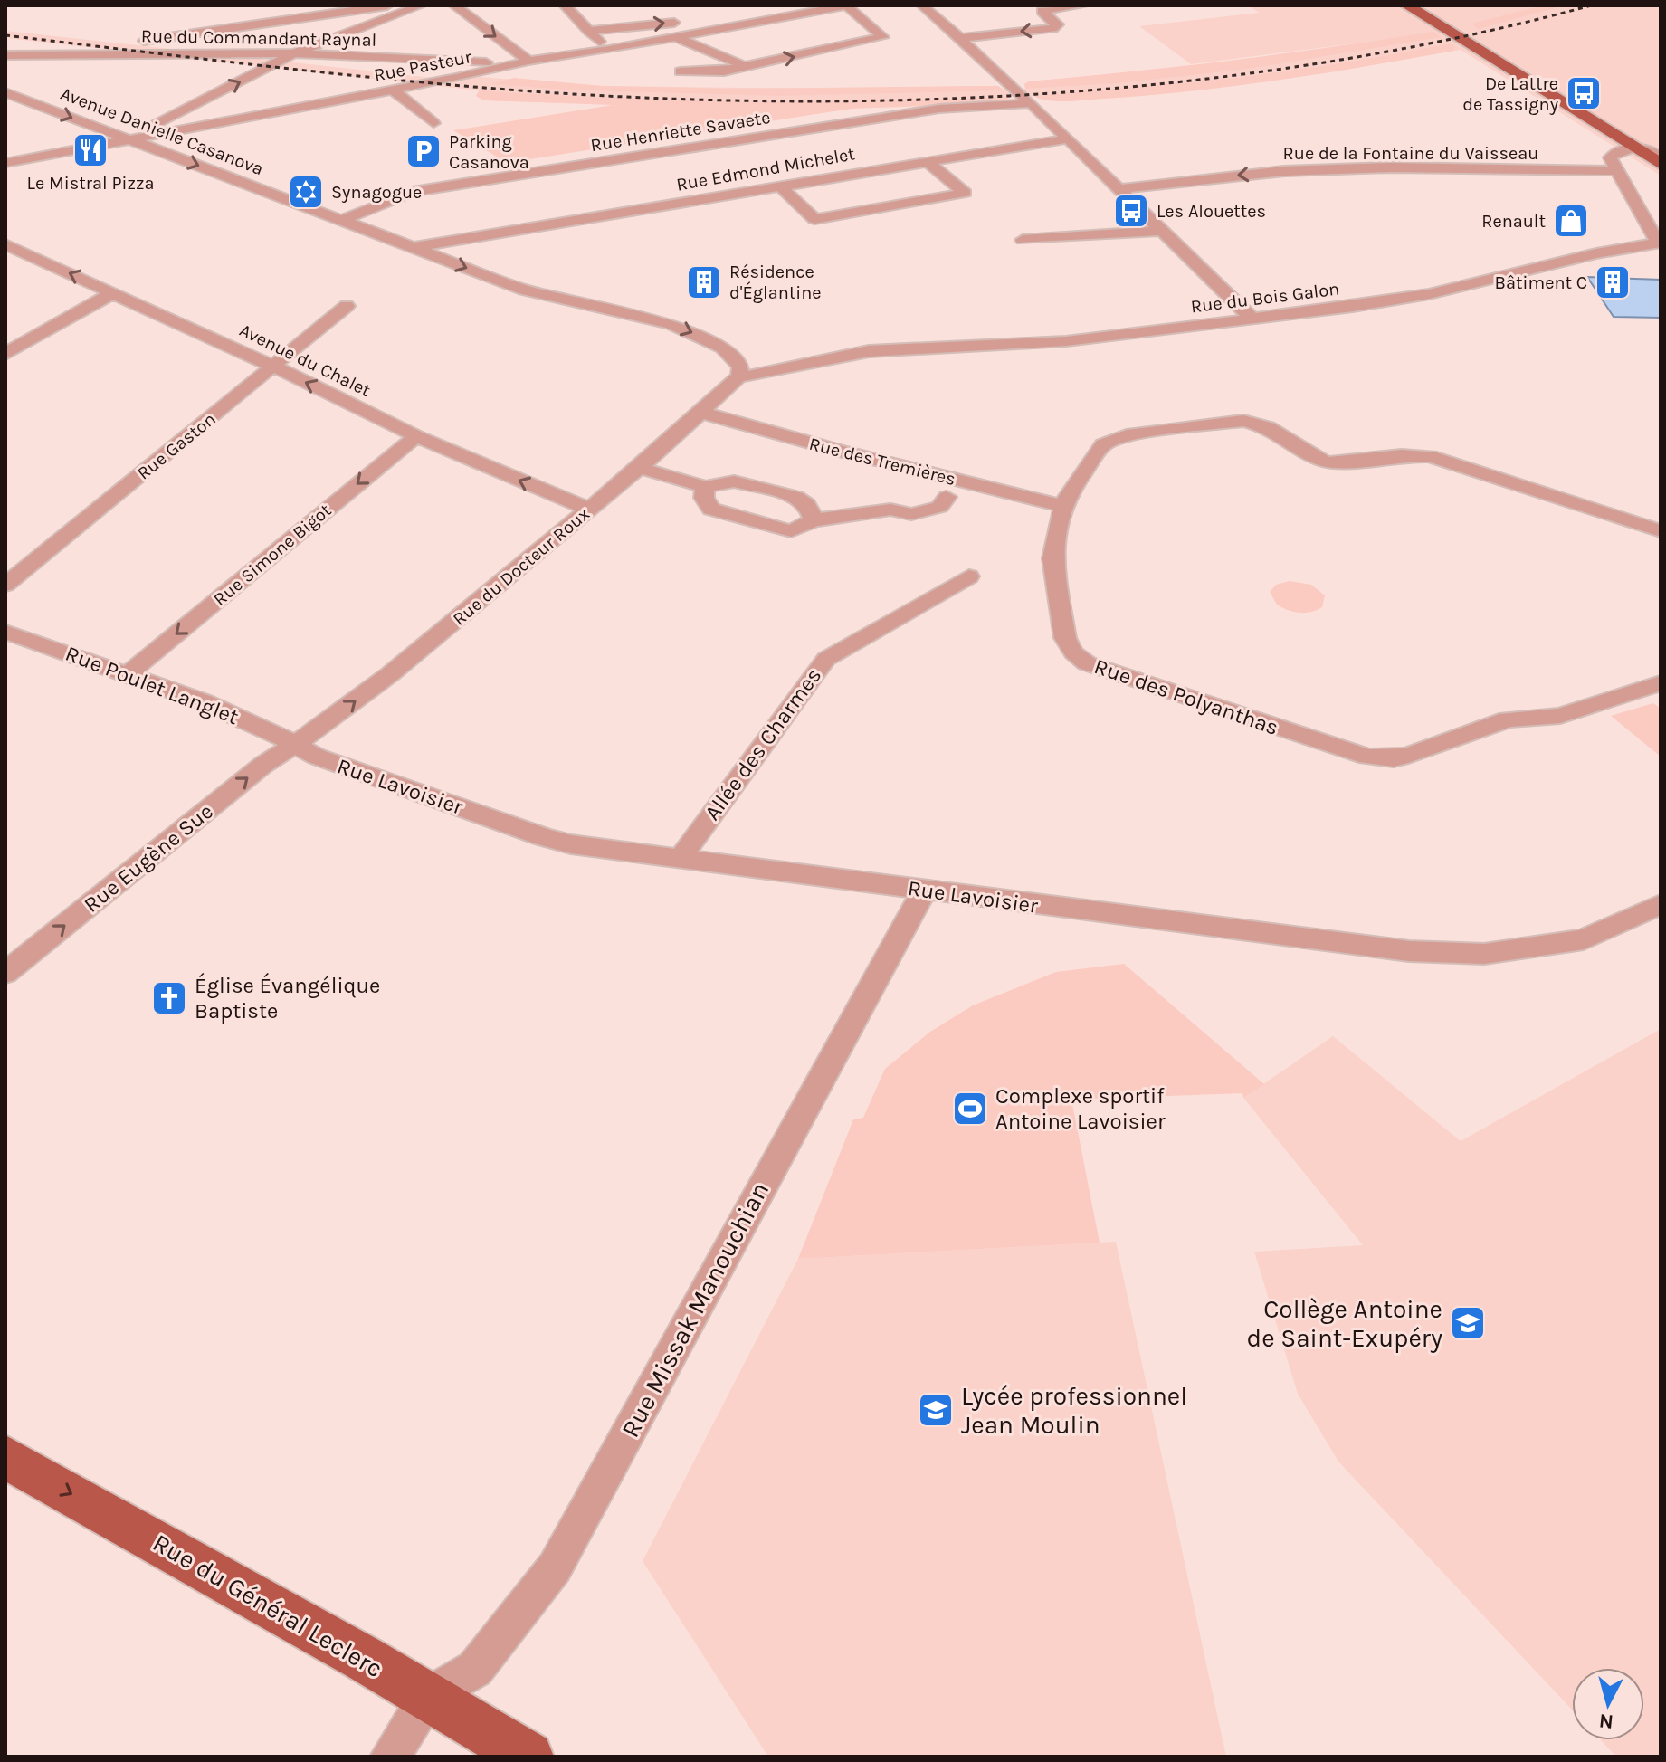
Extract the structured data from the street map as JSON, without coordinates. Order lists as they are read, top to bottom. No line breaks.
{"streets":{"main road":["Rue du Général Leclerc"],"street":["Rue du Commandant Raynal","Rue Pasteur","Avenue Danielle Casanova","Rue Henriette Savaete","Rue de la Fontaine du Vaisseau","Rue Edmond Michelet","Rue du Bois Galon","Avenue du Chalet","Rue Gaston","Rue des Tremières","Rue Simone Bigot","Rue du Docteur Roux","Rue Poulet Langlet","Rue des Polyanthas","Allée des Charmes","Rue Lavoisier","Rue Eugène Sue","Rue Missak Manouchian"]},"crossings":[["Rue du Commandant Raynal","Rue Pasteur"],["Rue Pasteur","Avenue Danielle Casanova"],["Avenue Danielle Casanova","Rue Henriette Savaete"],["Avenue Danielle Casanova","Rue Edmond Michelet"],["Avenue Danielle Casanova","Rue du Bois Galon"],["Avenue Danielle Casanova","Rue du Docteur Roux"],["Rue du Bois Galon","Rue du Docteur Roux"],["Avenue du Chalet","Rue Gaston"],["Avenue du Chalet","Rue Simone Bigot"],["Avenue du Chalet","Rue du Docteur Roux"],["Rue des Tremières","Rue du Docteur Roux"],["Rue des Tremières","Rue des Polyanthas"],["Rue Simone Bigot","Rue Poulet Langlet"],["Rue du Docteur Roux","Rue Poulet Langlet"],["Rue du Docteur Roux","Rue Lavoisier"],["Rue du Docteur Roux","Rue Eugène Sue"],["Rue Poulet Langlet","Rue Lavoisier"],["Rue Poulet Langlet","Rue Eugène Sue"],["Allée des Charmes","Rue Lavoisier"],["Rue Lavoisier","Rue Eugène Sue"],["Rue Lavoisier","Rue Missak Manouchian"],["Rue Missak Manouchian","Rue du Général Leclerc"]],"one_way":["Avenue Danielle Casanova","Rue de la Fontaine du Vaisseau","Avenue du Chalet","Rue Simone Bigot","Rue du Docteur Roux","Rue Eugène Sue","Rue du Général Leclerc"],"places":{"bus stop":["De Lattre de Tassigny","Les Alouettes"],"restaurant":["Le Mistral Pizza"],"parking":["Parking Casanova"],"synagogue":["Synagogue"],"shop":["Renault"],"building":["Résidence d'Églantine","Bâtiment C"],"church":["Église Évangélique Baptiste"],"sports":["Complexe sportif Antoine Lavoisier"],"school or university":["Collège Antoine de Saint-Exupéry","Lycée professionnel Jean Moulin"]},"north":"bottom"}
